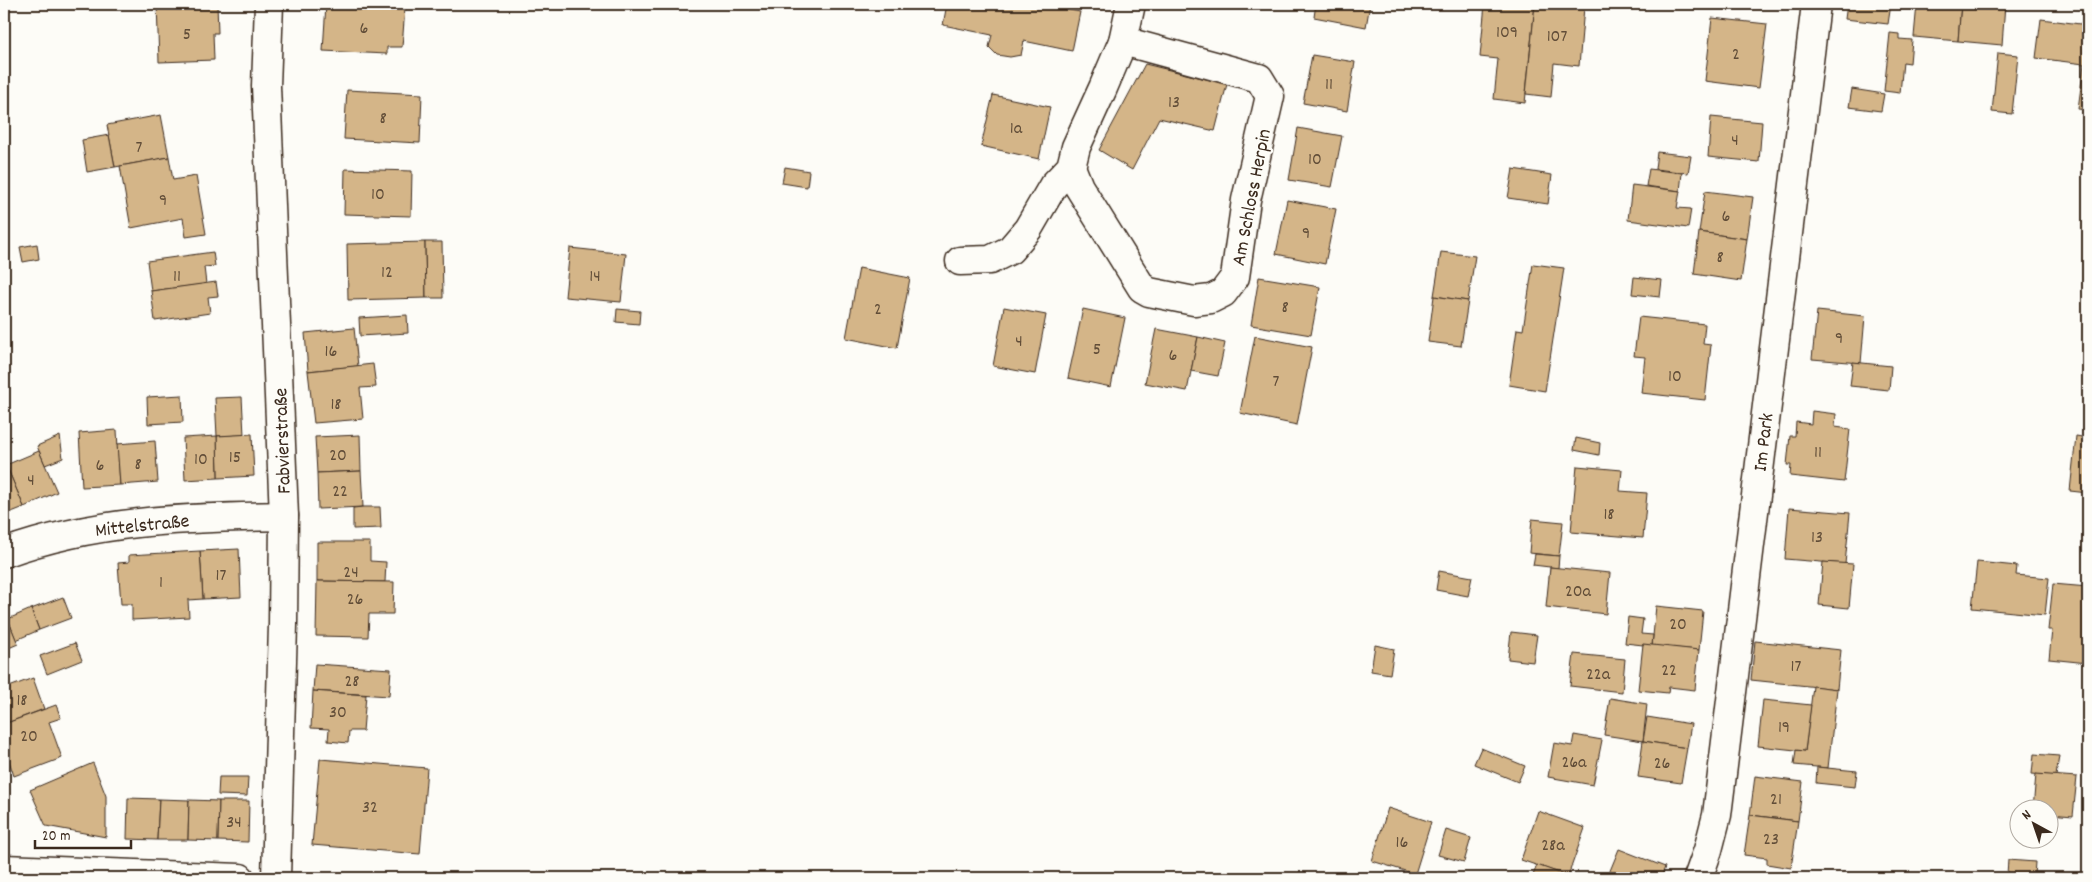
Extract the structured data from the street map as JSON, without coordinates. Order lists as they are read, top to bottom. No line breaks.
{"streets":{"street":["Am Schloss Herpin","Fabvierstraße","Im Park","Mittelstraße"]},"crossings":[["Fabvierstraße","Mittelstraße"]],"house_numbers":["6","109","5","107","2","11","13","8","1a","4","7","10","10","9","6","9","8","12","11","14","8","2","9","4","5","16","6","10","7","18","11","20","15","10","8","6","4","22","18","13","24","17","1","20a","26","20","17","22","22a","28","18","30","19","20","26a","26","21","32","34","23","16","28a"],"scale_bar":"20 m","north":"top left"}
